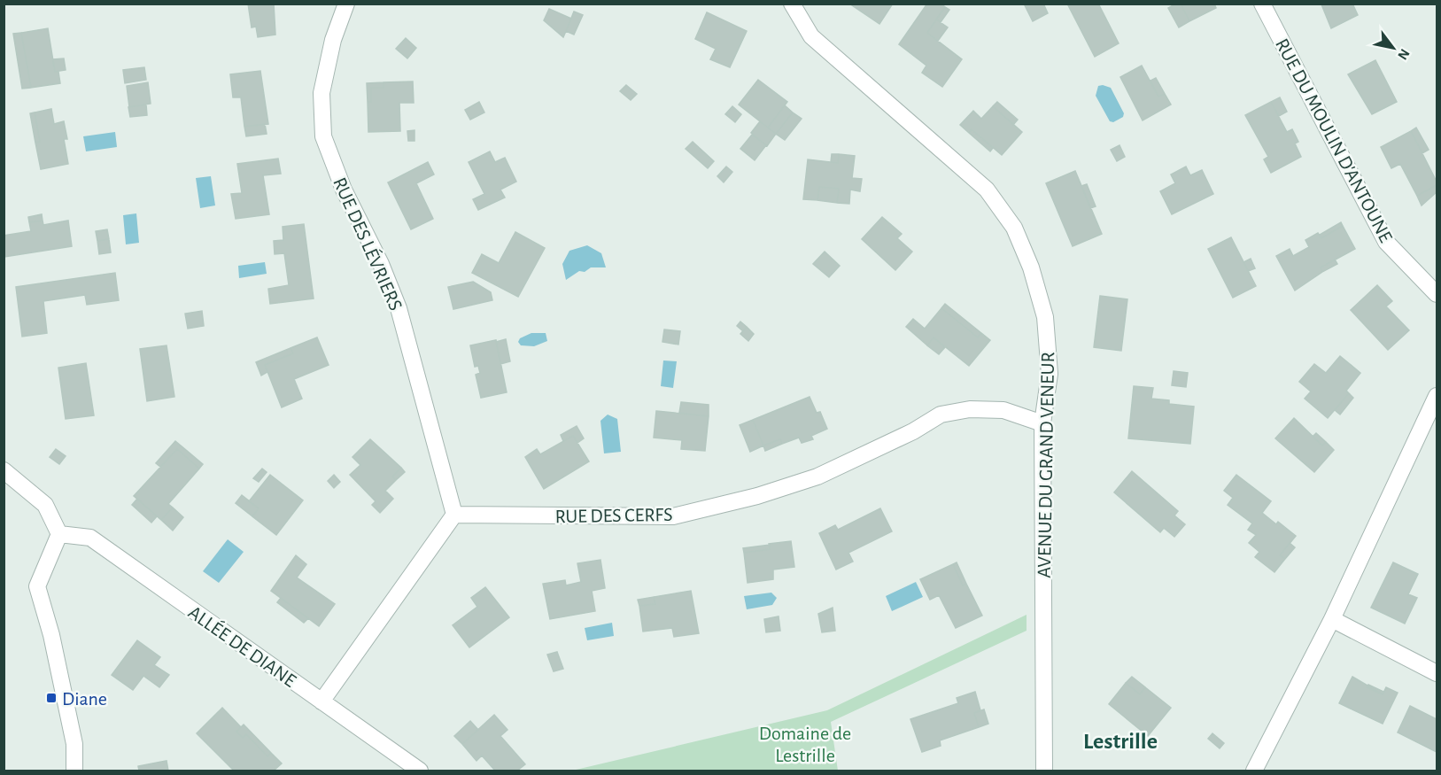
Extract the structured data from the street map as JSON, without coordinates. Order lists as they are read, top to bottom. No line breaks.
{"streets":{"street":["RUE DU MOULIN D'ANTOUNE","RUE DES LÉVRIERS","AVENUE DU GRAND VENEUR","RUE DES CERFS","ALLÉE DE DIANE"]},"crossings":[["RUE DES LÉVRIERS","RUE DES CERFS"],["AVENUE DU GRAND VENEUR","RUE DES CERFS"]],"districts":["Lestrille"],"parks":["Domaine de Lestrille"],"places":{"transit":["Diane"]},"north":"bottom right"}
